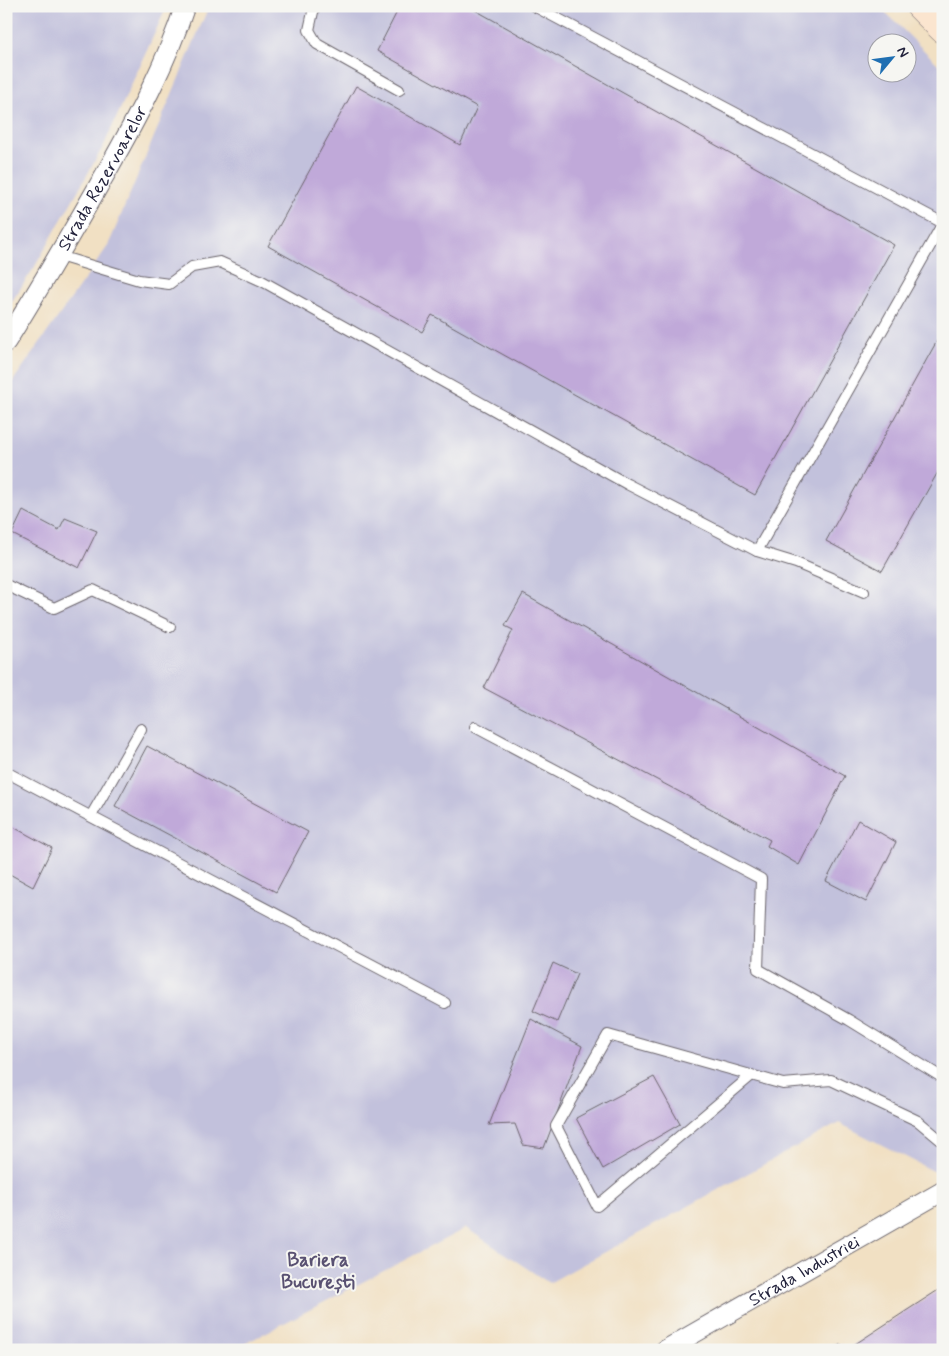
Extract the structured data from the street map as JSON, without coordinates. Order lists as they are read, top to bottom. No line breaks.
{"streets":{"street":["Strada Rezervoarelor","Strada Industriei"]},"districts":["Bariera București"],"north":"top right"}
